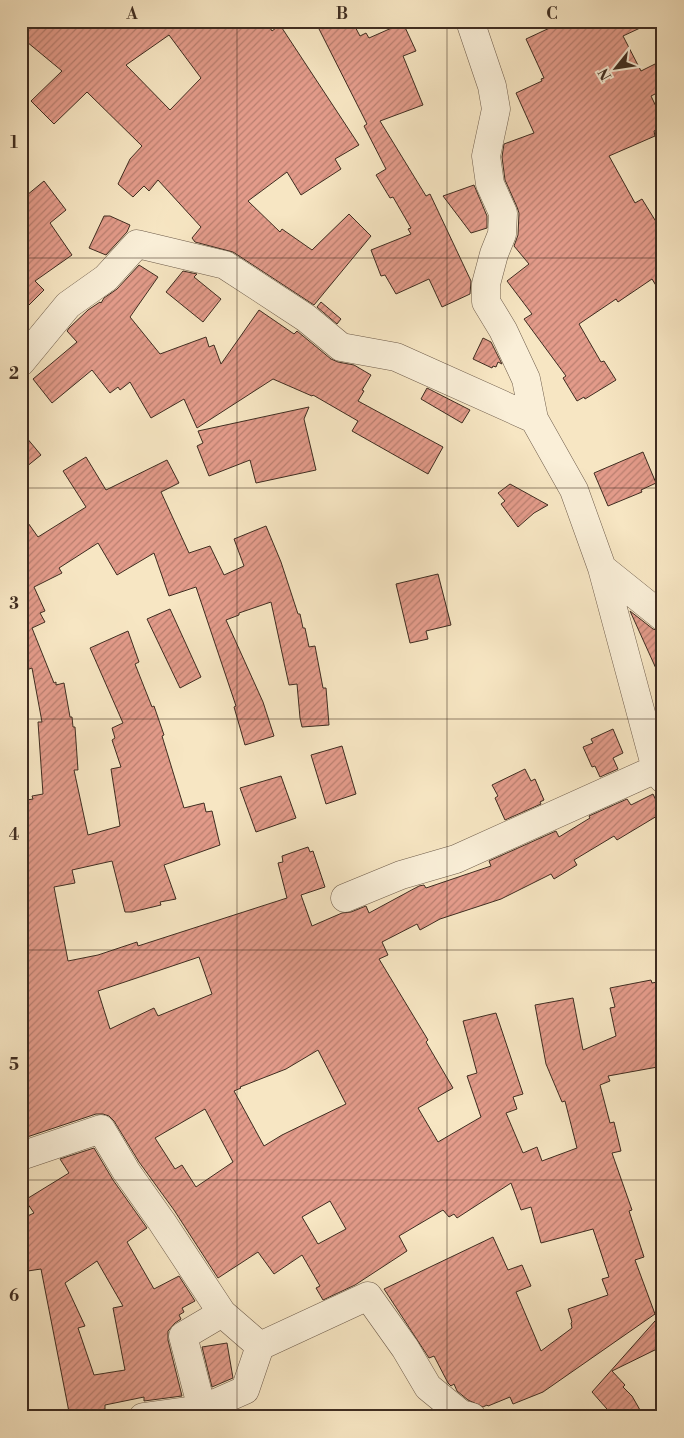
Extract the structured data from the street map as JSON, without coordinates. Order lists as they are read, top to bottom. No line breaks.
{"north":"bottom left","grid":{"columns":["A","B","C"],"rows":["1","2","3","4","5","6"]}}
